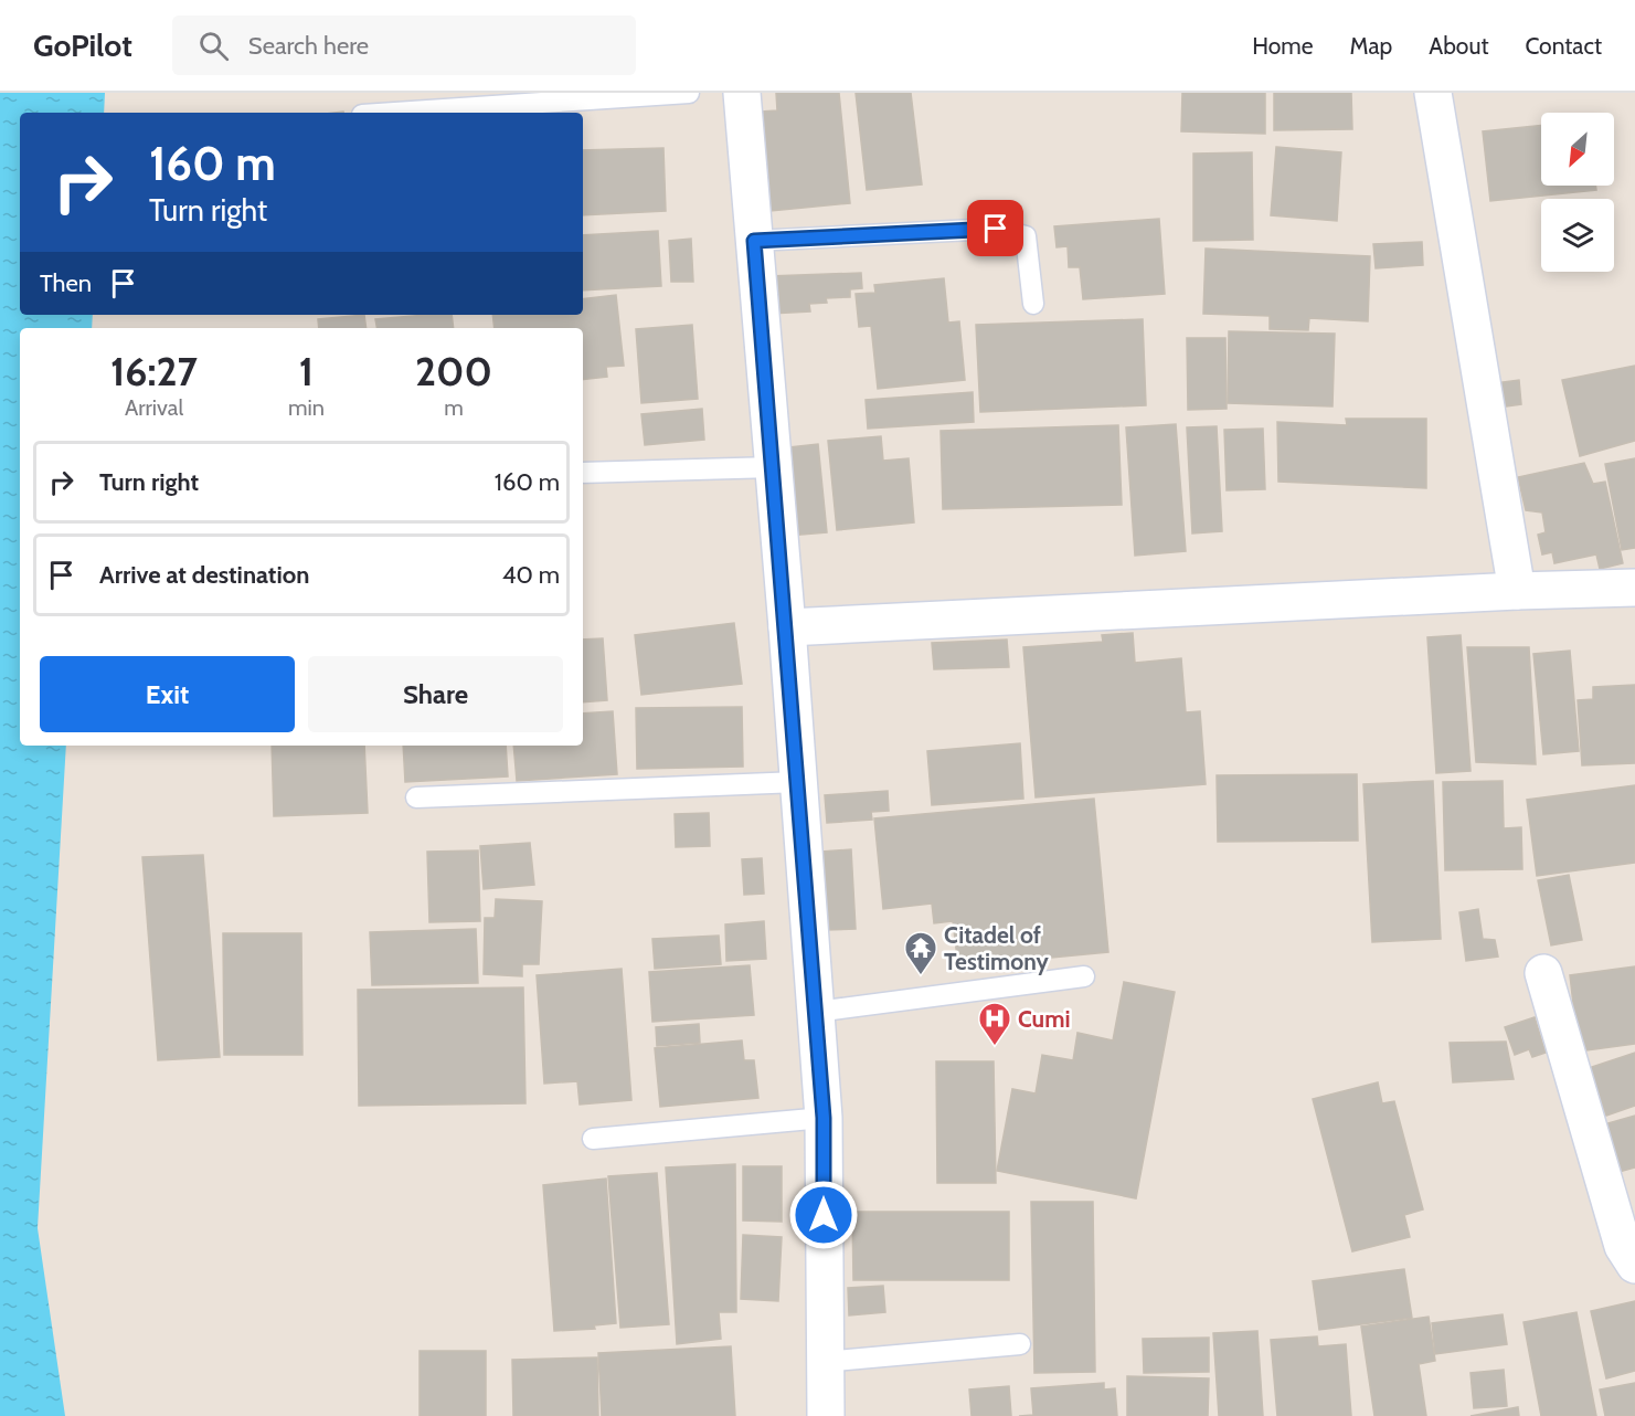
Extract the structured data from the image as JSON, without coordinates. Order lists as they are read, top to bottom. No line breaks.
{"places":{"temple":["Citadel of Testimony"],"hospital":["Cumi"]},"north":"bottom left","page":{"header":"GoPilot","search":"Search here","nav":["Home","Map","About","Contact"],"turn":["160 m","Turn right"],"then":"Then","eta":["16:27","Arrival","1","min","200","m"],"list":[{"name":"Turn right","value":"160 m"},{"name":"Arrive at destination","value":"40 m"}],"buttons":["Exit","Share"]}}
